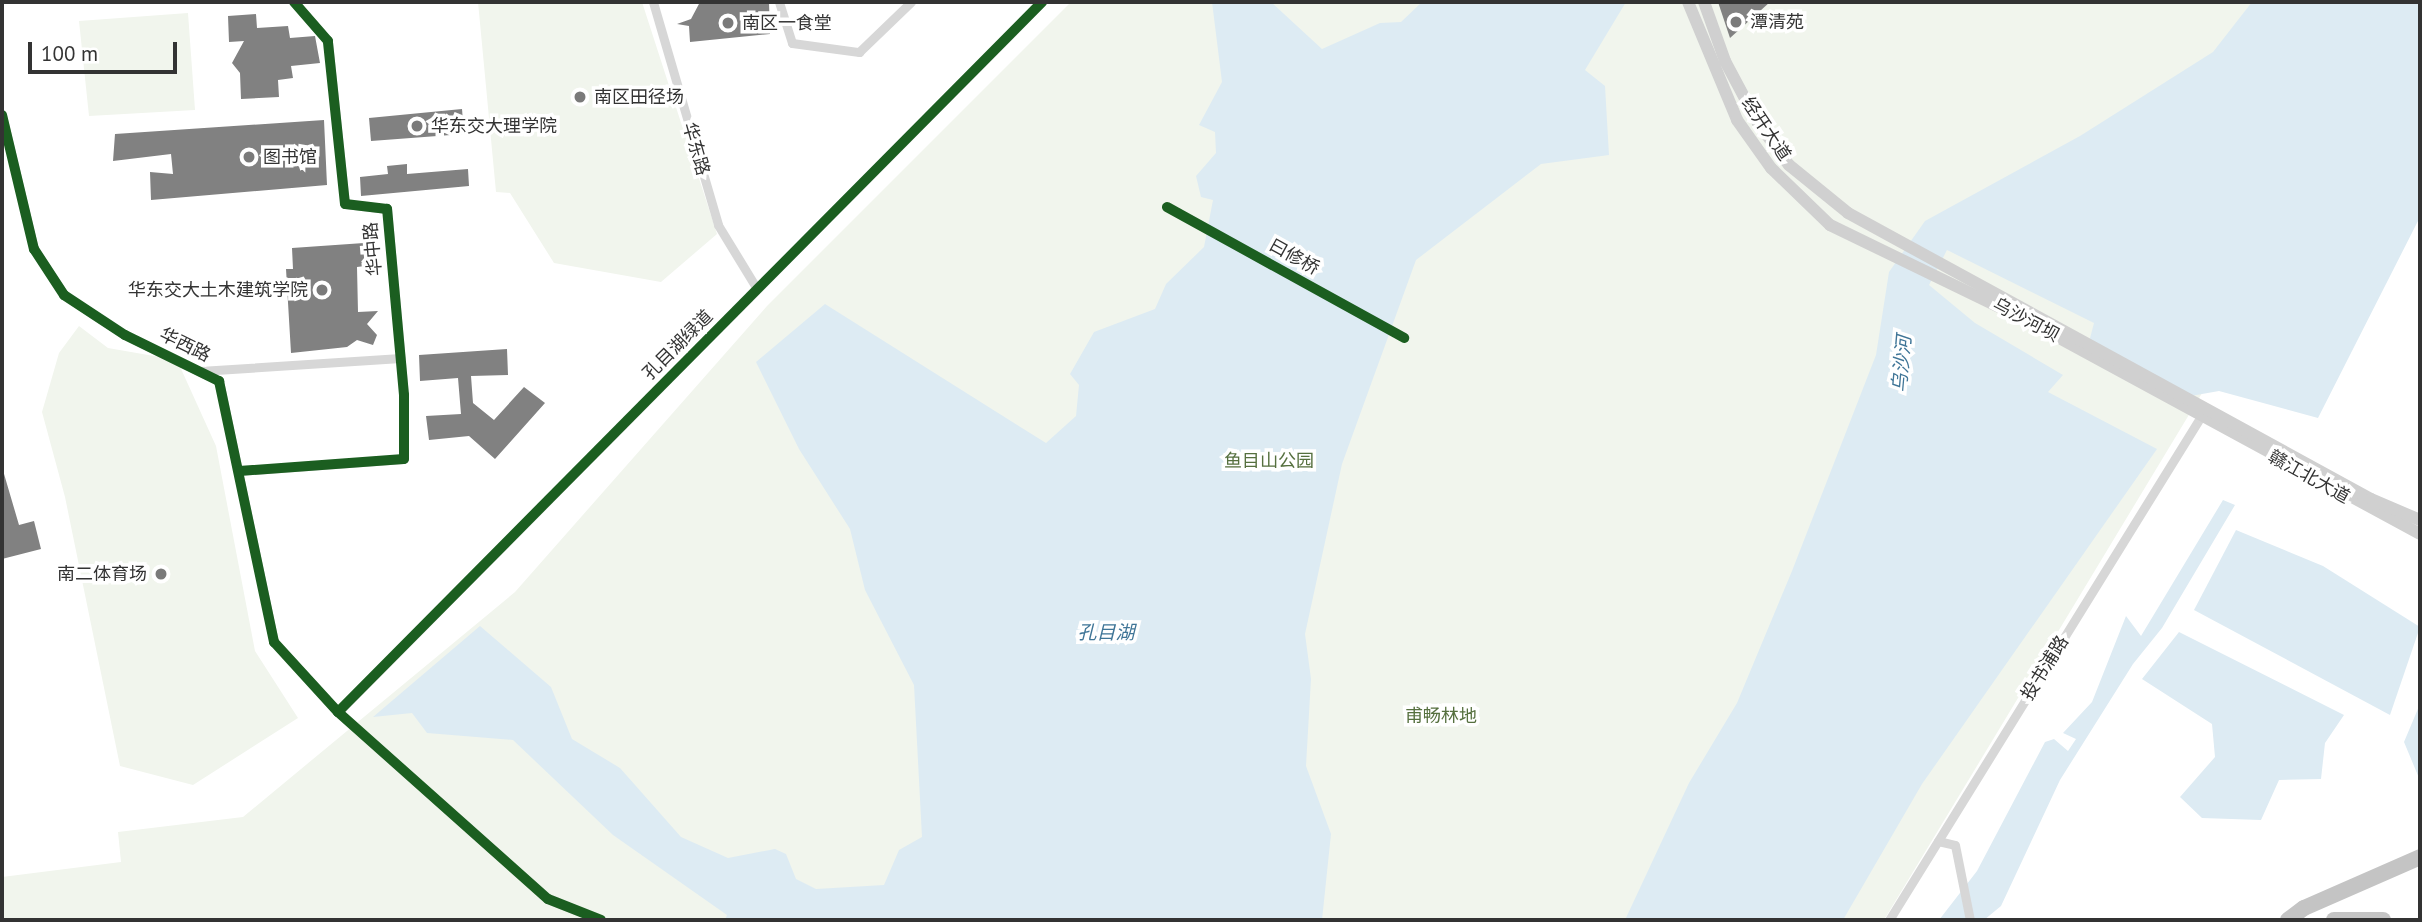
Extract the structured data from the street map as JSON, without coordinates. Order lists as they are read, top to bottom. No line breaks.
{"streets":{"main road":["经开大道","乌沙河坝","赣江北大道"],"street":["华东路","华中路","华西路","孔目湖绿道","投书浦路"],"cycle path":["曰修桥"]},"crossings":[["经开大道","乌沙河坝"],["华东路","孔目湖绿道"],["华中路","华西路"],["乌沙河坝","赣江北大道"],["乌沙河坝","投书浦路"],["华西路","孔目湖绿道"],["赣江北大道","投书浦路"]],"water":["乌沙河","孔目湖"],"parks":["鱼目山公园","甫畅林地"],"places":["潭清苑","南区一食堂","南区田径场","华东交大理学院","图书馆","华东交大土木建筑学院","南二体育场"],"scale_bar":"100 m"}
